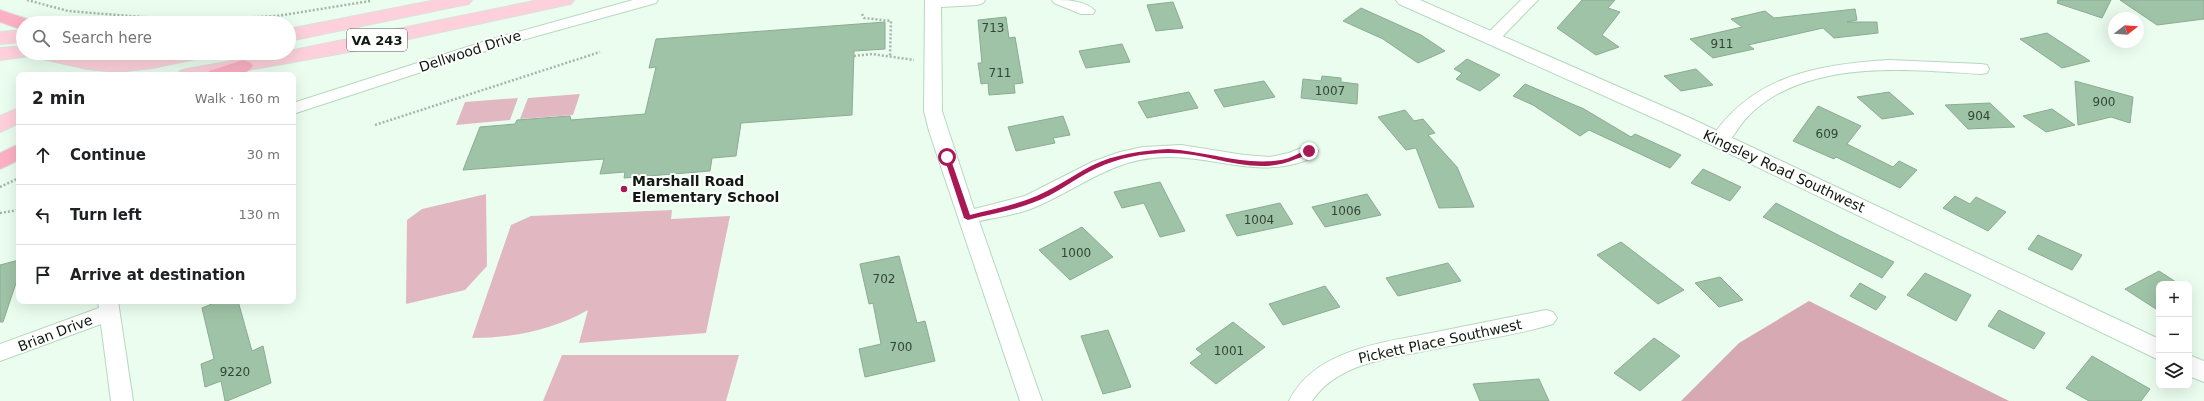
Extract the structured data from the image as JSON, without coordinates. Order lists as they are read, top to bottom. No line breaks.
{"streets":{"main road":["VA 243"],"street":["Dellwood Drive","Kingsley Road Southwest","Brian Drive","Pickett Place Southwest"]},"places":["Marshall Road Elementary School"],"house_numbers":["713","911","711","1007","900","904","609","1006","1004","1000","702","700","1001","9220"],"north":"right","page":{"search":"Search here","heading":["2 min","Walk · 160 m"],"list":[["Continue","30 m"],["Turn left","130 m"],"Arrive at destination"],"map_buttons":["+","−"]}}
